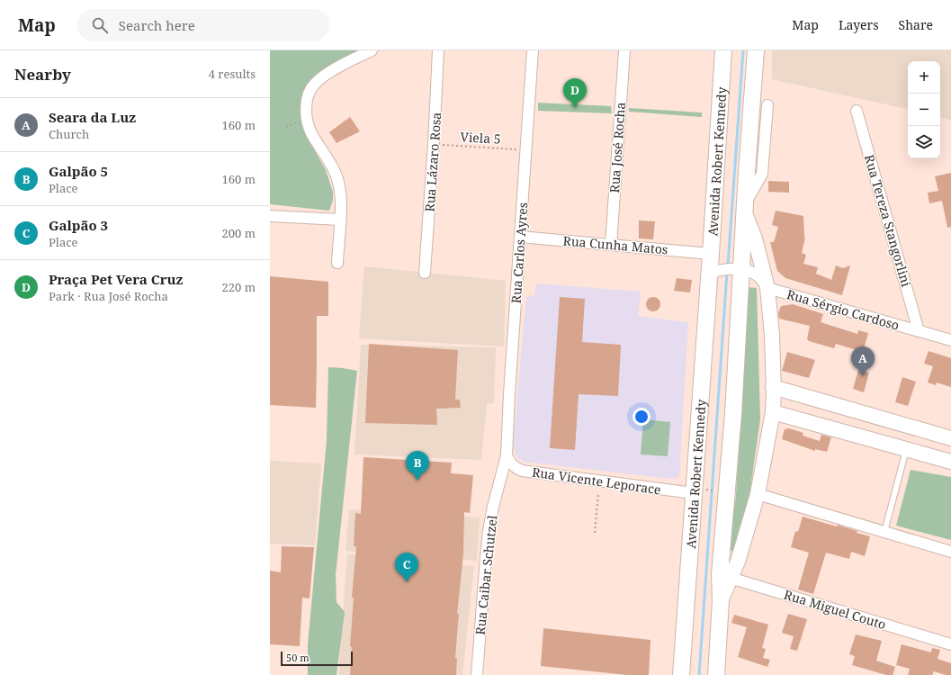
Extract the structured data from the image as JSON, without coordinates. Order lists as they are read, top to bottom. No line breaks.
{"streets":{"main road":["Avenida Robert Kennedy"],"street":["Rua José Rocha","Rua Lázaro Rosa","Rua Tereza Stangorlini","Rua Cunha Matos","Rua Carlos Ayres","Rua Sérgio Cardoso","Rua Vicente Leporace","Rua Caibar Schutzel","Rua Miguel Couto"],"path":["Viela 5"]},"crossings":[["Viela 5","Rua Lázaro Rosa"],["Viela 5","Rua Carlos Ayres"],["Rua José Rocha","Rua Cunha Matos"],["Avenida Robert Kennedy","Rua Cunha Matos"],["Avenida Robert Kennedy","Rua Vicente Leporace"],["Rua Tereza Stangorlini","Rua Sérgio Cardoso"],["Rua Cunha Matos","Rua Carlos Ayres"],["Rua Carlos Ayres","Rua Vicente Leporace"],["Rua Carlos Ayres","Rua Caibar Schutzel"],["Rua Vicente Leporace","Rua Caibar Schutzel"]],"scale_bar":"50 m","page":{"header":"Map","search":"Search here","nav":["Map","Layers","Share"],"heading":["Nearby","4 results"],"map_buttons":["+","−"],"pins":["D","A","B","C"],"list":[{"mark":"A","name":"Seara da Luz","note":"Church","value":"160 m"},{"mark":"B","name":"Galpão 5","note":"Place","value":"160 m"},{"mark":"C","name":"Galpão 3","note":"Place","value":"200 m"},{"mark":"D","name":"Praça Pet Vera Cruz","note":"Park · Rua José Rocha","value":"220 m"}],"scale":"50 m"}}
